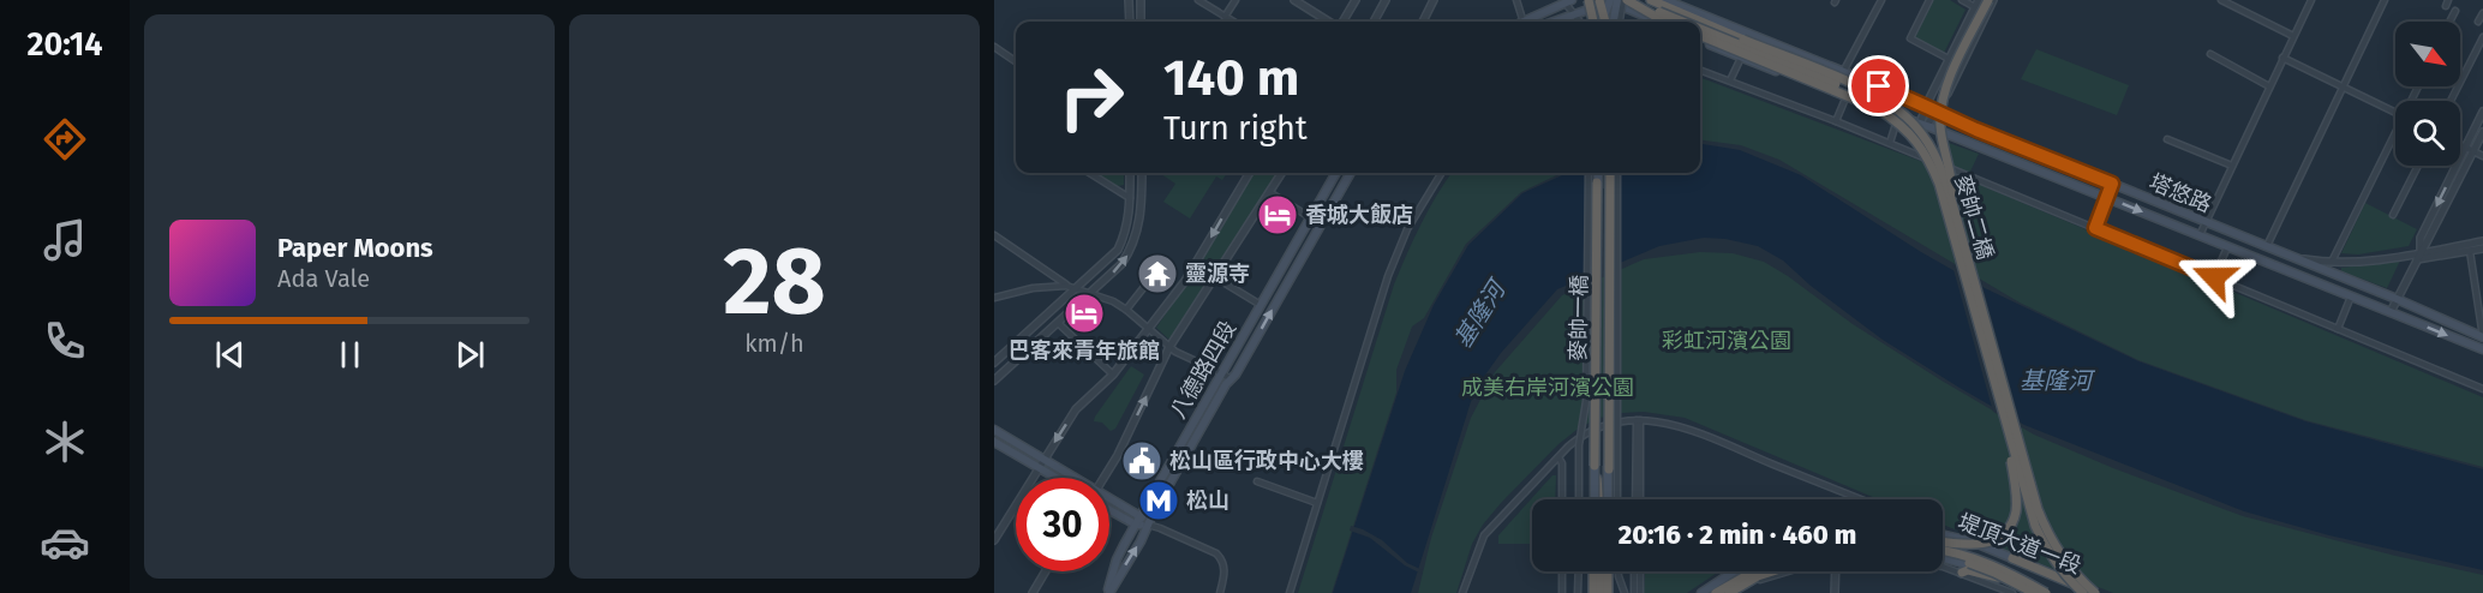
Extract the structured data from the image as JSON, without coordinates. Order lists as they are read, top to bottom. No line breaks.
{"streets":{"highway":["麥帥二橋","麥帥一橋","堤頂大道一段"],"main road":["塔悠路","八德路四段"]},"crossings":[["塔悠路","麥帥二橋"],["麥帥二橋","堤頂大道一段"]],"water":["基隆河"],"parks":["彩虹河濱公園","成美右岸河濱公園"],"places":{"hotel":["香城大飯店","巴客來青年旅館"],"temple":["靈源寺"],"public building":["松山區行政中心大樓"],"metro station":["松山"]},"north":"bottom right","page":{"tabs":"20:14","tile":["28","km/h"],"turn":["140 m","Turn right"],"song":["Paper Moons","Ada Vale"],"limit":"30","trip":"20:16 · 2 min · 460 m"}}
